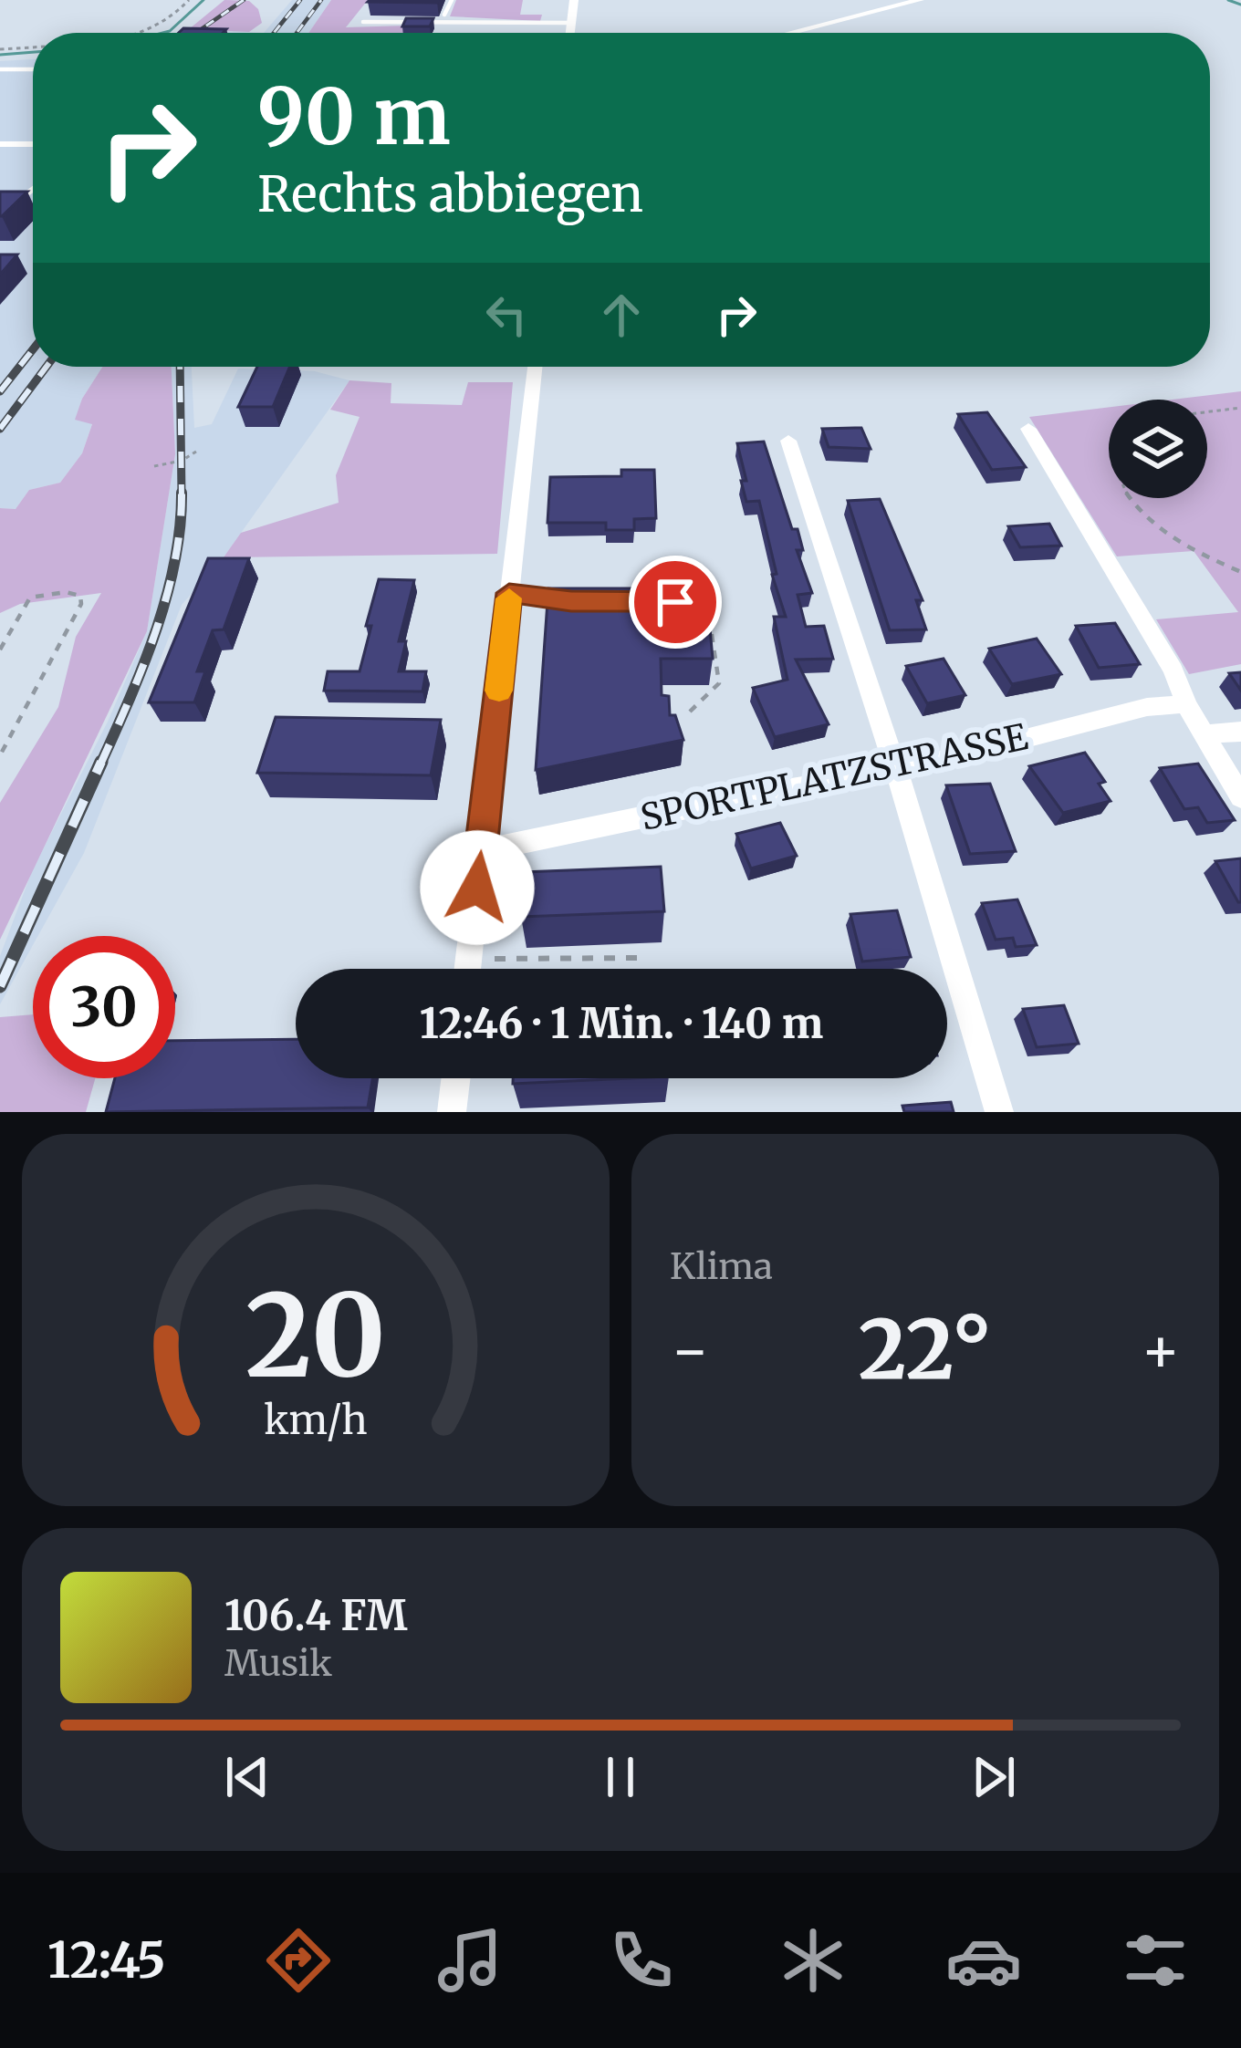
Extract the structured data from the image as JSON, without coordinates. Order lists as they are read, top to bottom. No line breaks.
{"streets":{"street":["SPORTPLATZSTRASSE"]},"page":{"turn":["90 m","Rechts abbiegen"],"limit":"30","trip":"12:46 · 1 Min. · 140 m","tile":"Klima","heat":["−","22°","+"],"song":["106.4 FM","Musik"],"tabs":"12:45","gauge":["20","km/h"]}}
